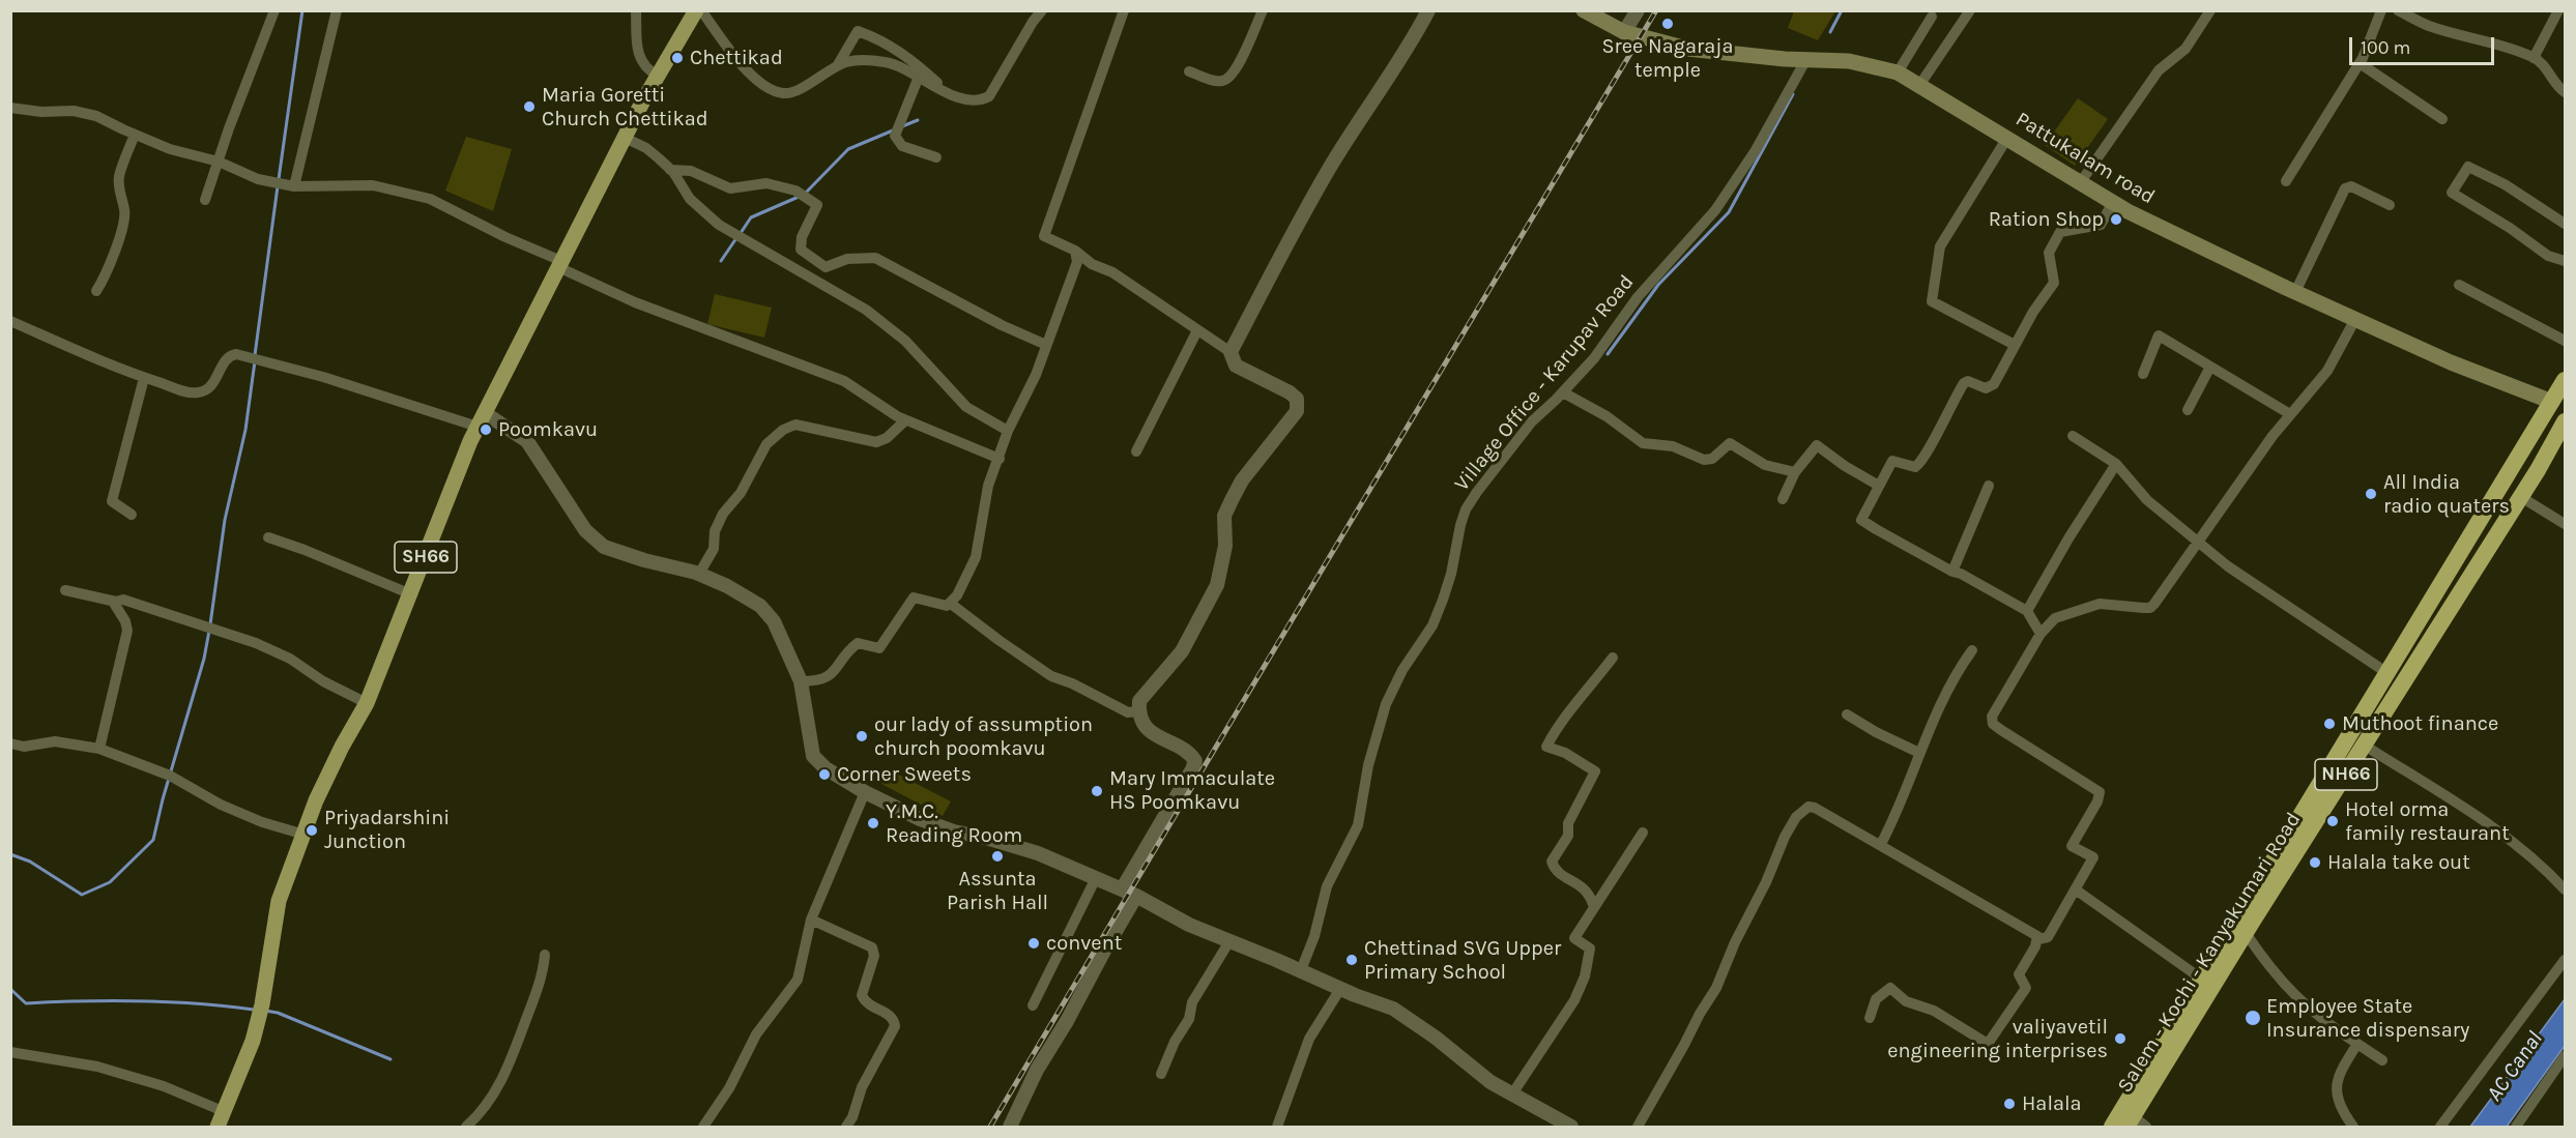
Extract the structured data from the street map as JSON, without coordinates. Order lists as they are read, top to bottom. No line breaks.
{"streets":{"highway":["NH66","Salem - Kochi - Kanyakumari Road"],"main road":["Pattukalam road","SH66"],"street":["Village Office - Karupav Road"]},"crossings":[["Pattukalam road","Village Office - Karupav Road"]],"water":["AC Canal"],"places":["Sree Nagaraja temple","Chettikad","Maria Goretti Church Chettikad","Ration Shop","Poomkavu","All India radio quaters","Muthoot finance","our lady of assumption church poomkavu","Corner Sweets","Mary Immaculate HS Poomkavu","Hotel orma family restaurant","Y.M.C. Reading Room","Priyadarshini Junction","Assunta Parish Hall","Halala take out","convent","Chettinad SVG Upper Primary School","Employee State Insurance dispensary","valiyavetil engineering interprises","Halala"],"scale_bar":"100 m"}
